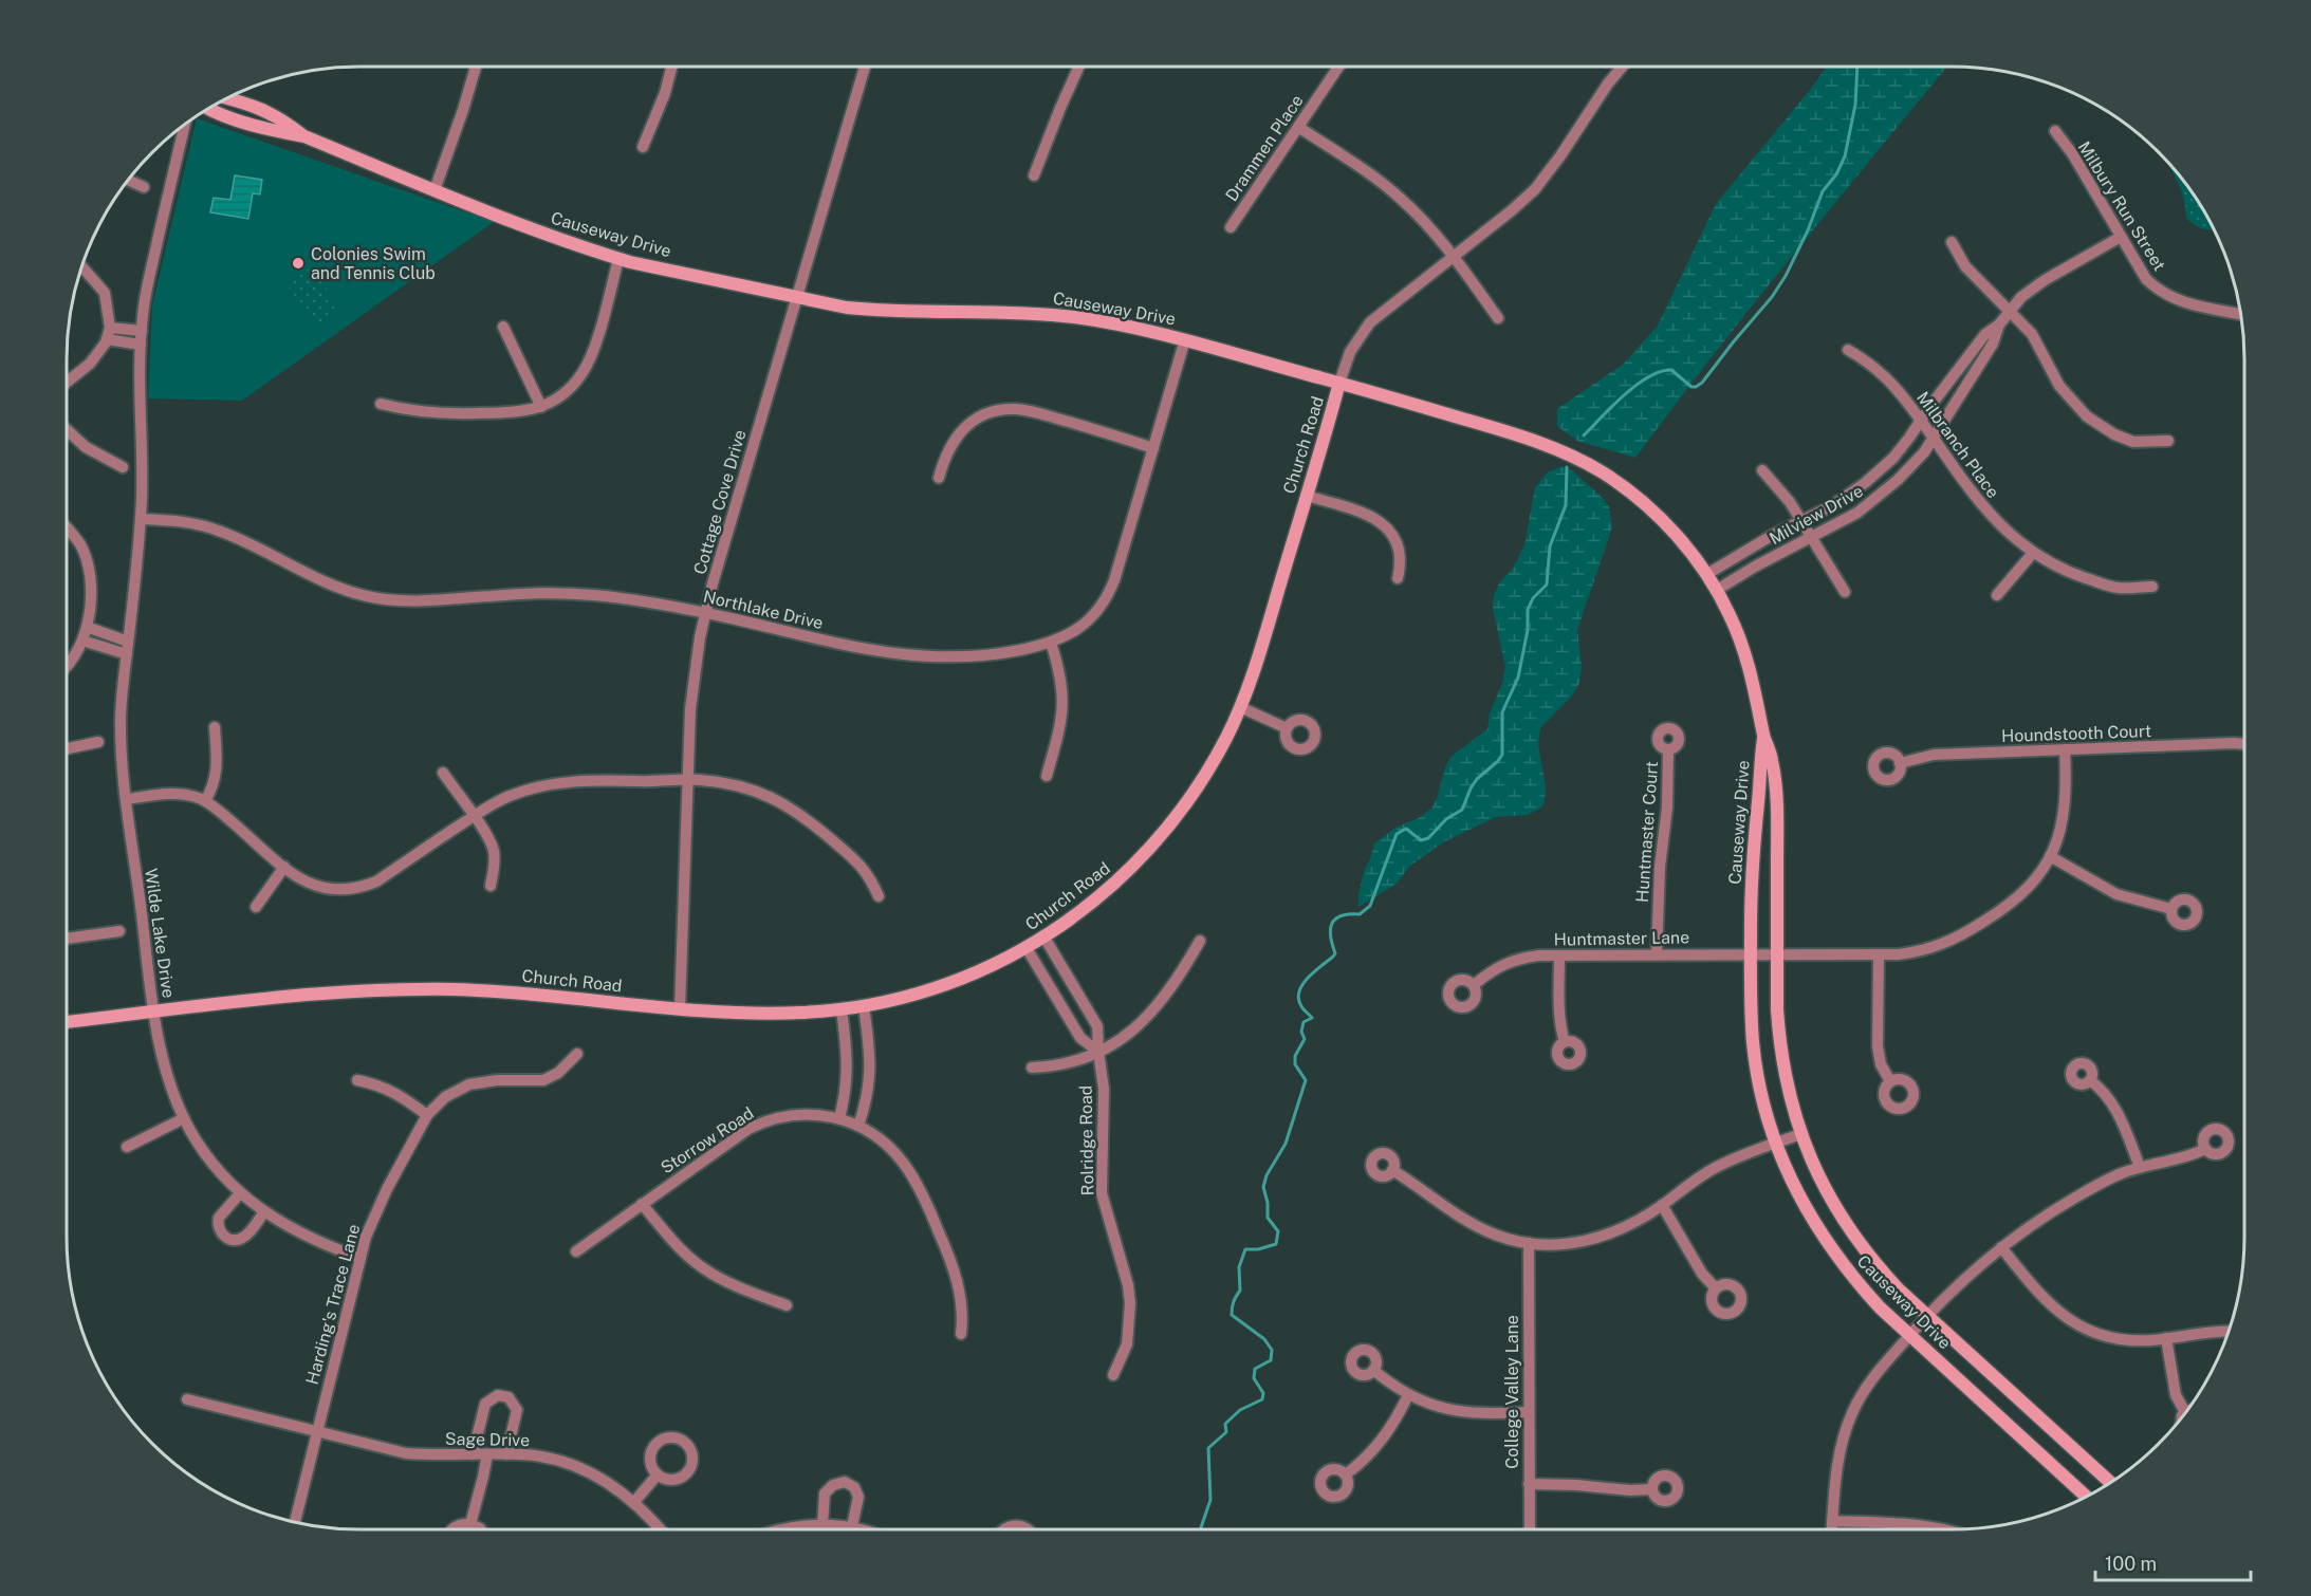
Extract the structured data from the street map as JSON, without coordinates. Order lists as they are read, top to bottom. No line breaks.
{"streets":{"street":["Drammen Place","Milbury Run Street","Causeway Drive","Church Road","Milbranch Place","Cottage Cove Drive","Milview Drive","Northlake Drive","Houndstooth Court","Huntmaster Court","Wilde Lake Drive","Huntmaster Lane","Storrow Road","Rolridge Road","Harding's Trace Lane","College Valley Lane","Sage Drive"]},"crossings":[["Milbury Run Street","Milview Drive"],["Causeway Drive","Church Road"],["Causeway Drive","Cottage Cove Drive"],["Causeway Drive","Milview Drive"],["Causeway Drive","Northlake Drive"],["Causeway Drive","Huntmaster Lane"],["Church Road","Cottage Cove Drive"],["Church Road","Wilde Lake Drive"],["Church Road","Rolridge Road"],["Milbranch Place","Milview Drive"],["Cottage Cove Drive","Northlake Drive"],["Northlake Drive","Wilde Lake Drive"],["Houndstooth Court","Huntmaster Lane"],["Huntmaster Court","Huntmaster Lane"],["Wilde Lake Drive","Harding's Trace Lane"],["Harding's Trace Lane","Sage Drive"]],"places":["Colonies Swim and Tennis Club"],"scale_bar":"100 m"}
